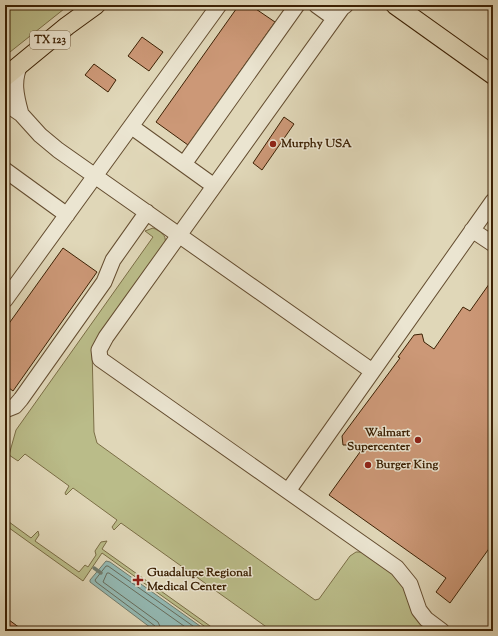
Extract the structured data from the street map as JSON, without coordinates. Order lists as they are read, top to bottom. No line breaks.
{"streets":{"main road":["TX 123"]},"places":{"other":["Murphy USA","Walmart Supercenter","Burger King"],"health":["Guadalupe Regional Medical Center"]}}
